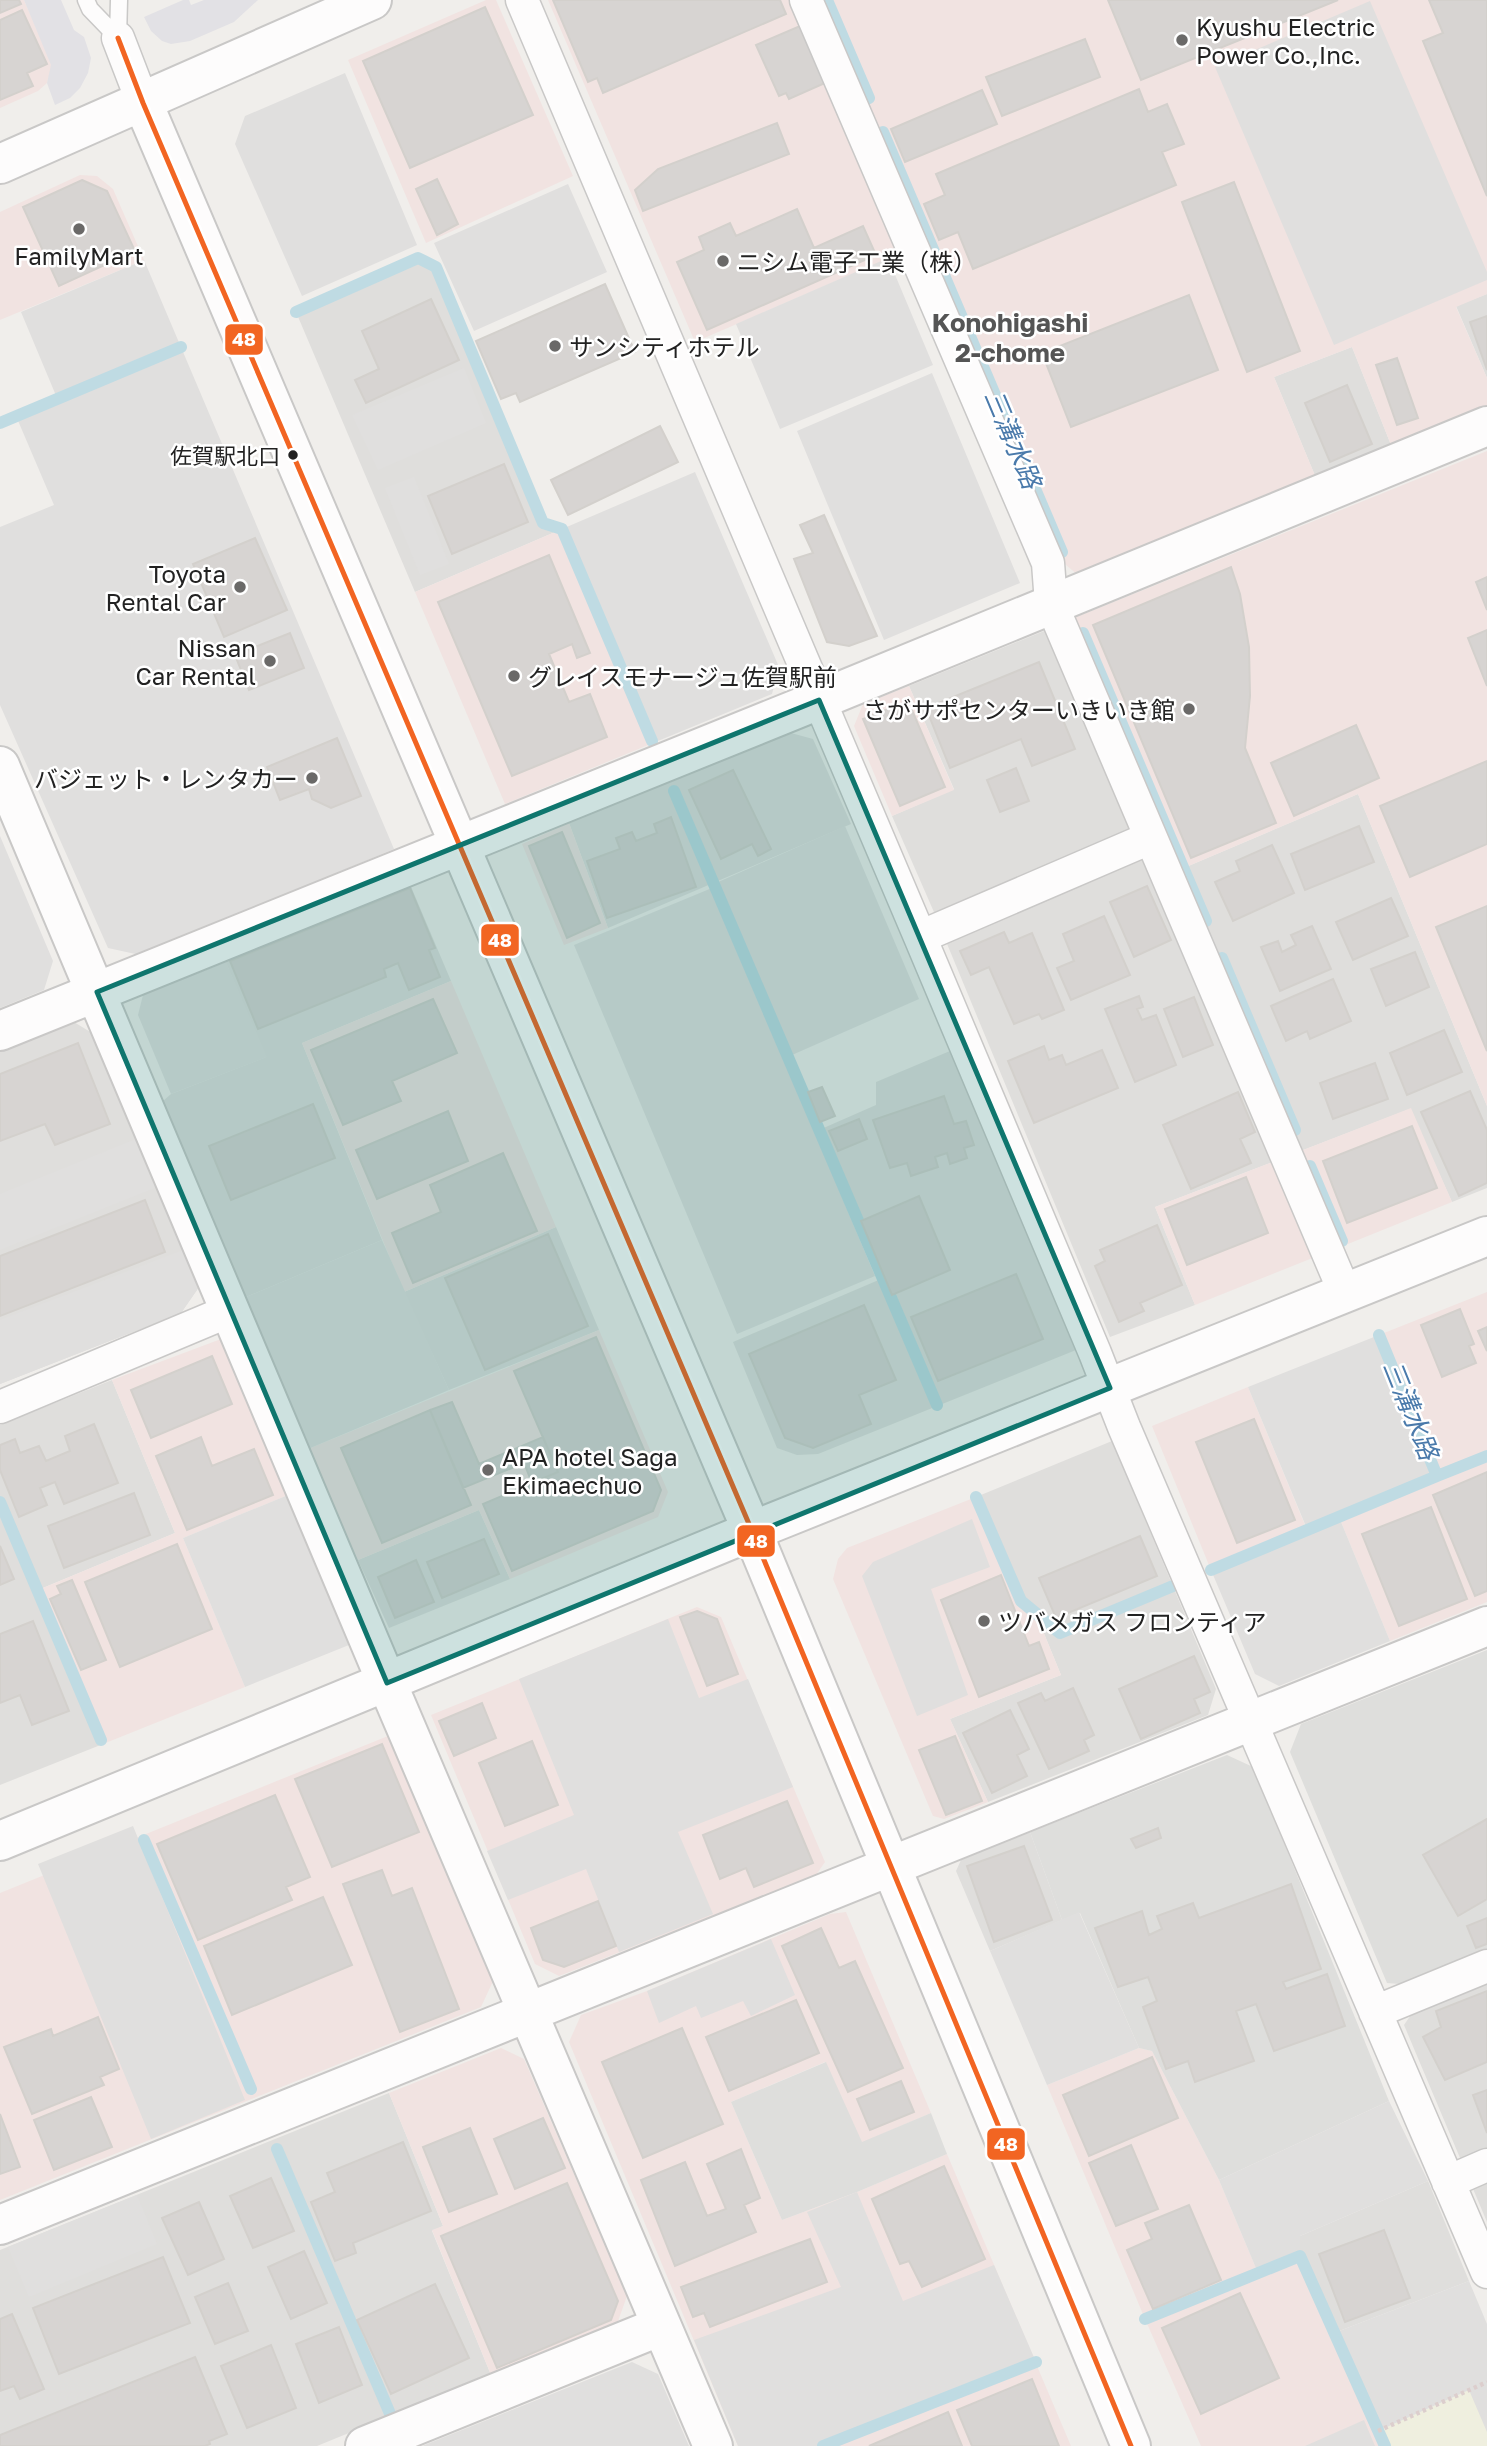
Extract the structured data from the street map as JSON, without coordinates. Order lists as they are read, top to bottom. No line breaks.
{"districts":["Konohigashi 2-chome"],"water":["三溝水路"],"places":["Kyushu Electric Power Co.,Inc.","FamilyMart","ニシム電子工業（株）","サンシティホテル","佐賀駅北口","Toyota Rental Car","Nissan Car Rental","グレイスモナージュ佐賀駅前","さがサポセンターいきいき館","バジェット・レンタカー","APA hotel Saga Ekimaechuo","ツバメガス フロンティア"],"lines":["transit line 48"]}
